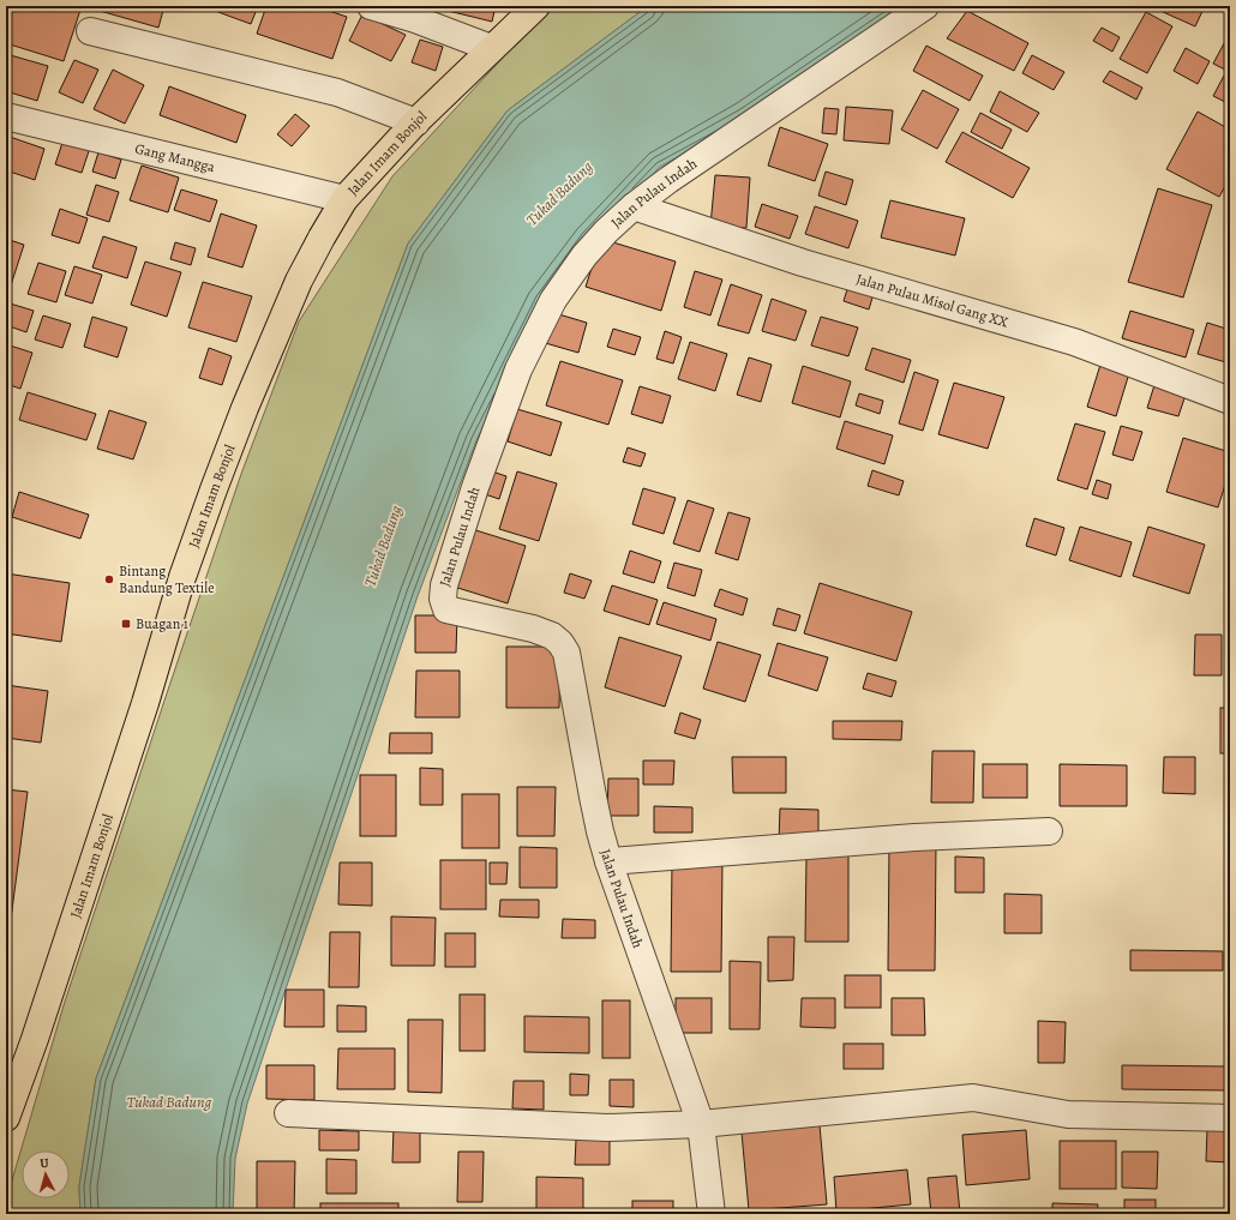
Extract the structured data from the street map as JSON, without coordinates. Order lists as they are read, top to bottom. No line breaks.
{"streets":{"highway":["Jalan Imam Bonjol"],"street":["Gang Mangga","Jalan Pulau Indah","Jalan Pulau Misol Gang XX"]},"crossings":[["Jalan Imam Bonjol","Gang Mangga"],["Jalan Pulau Indah","Jalan Pulau Misol Gang XX"]],"water":["Tukad Badung"],"places":{"other":["Bintang Bandung Textile"],"transit":["Buagan 1"]},"north":"top"}
